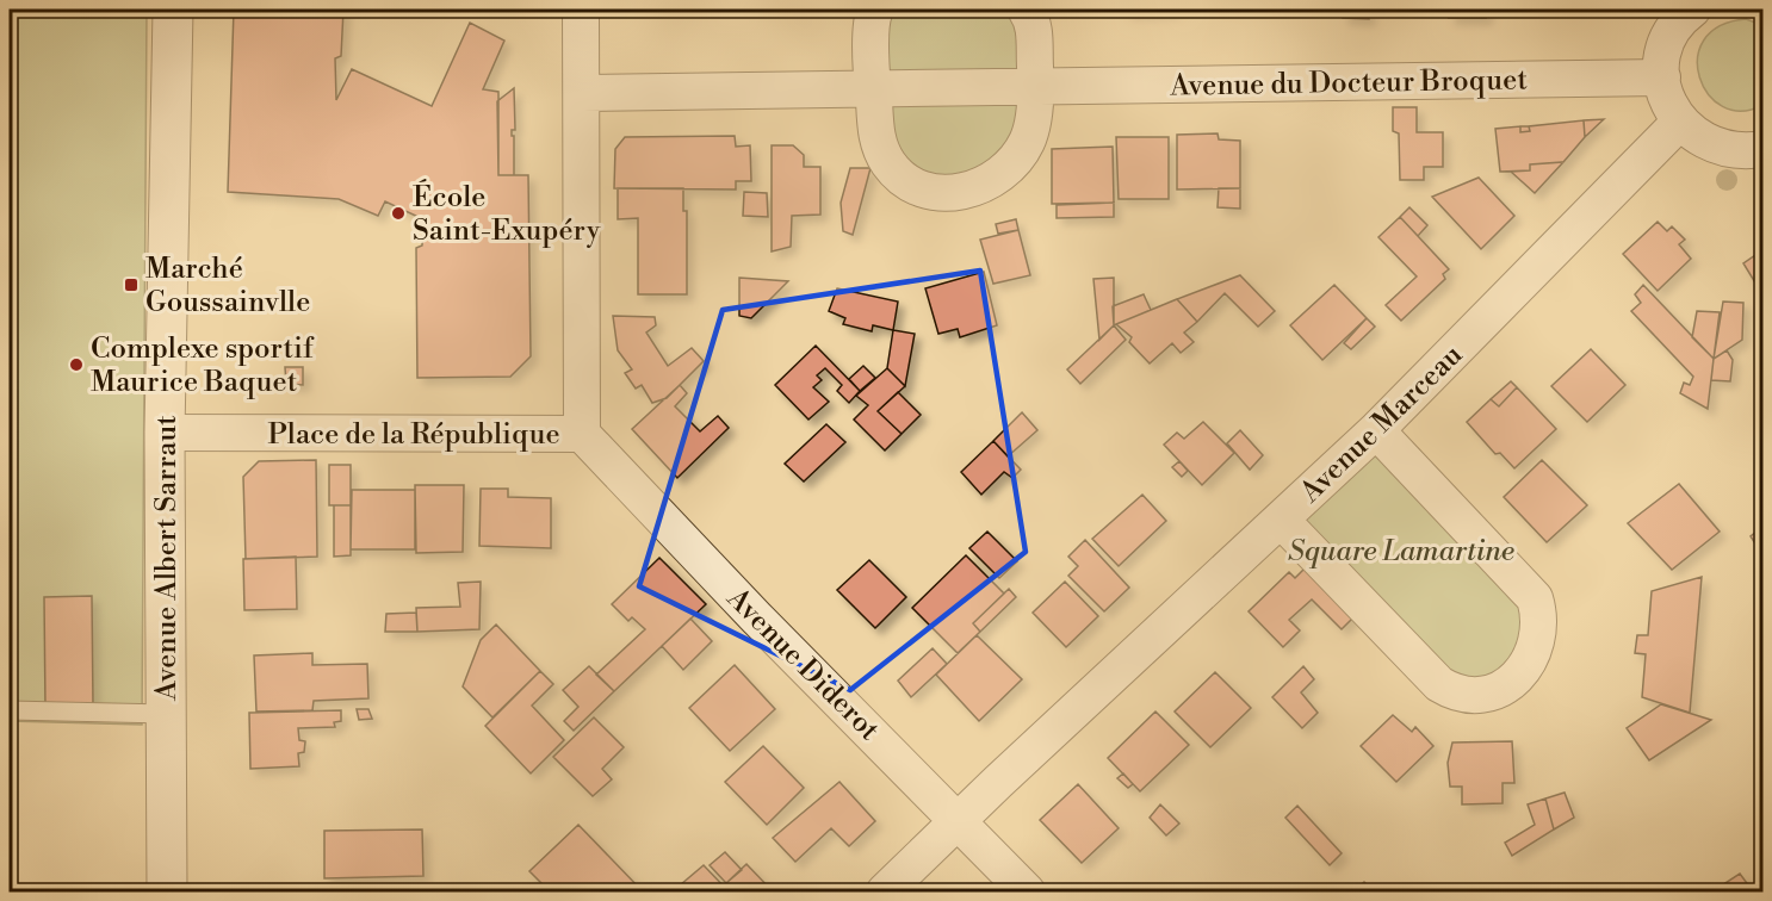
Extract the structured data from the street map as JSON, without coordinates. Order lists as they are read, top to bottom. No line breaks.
{"streets":{"street":["Avenue du Docteur Broquet","Avenue Marceau","Place de la République","Avenue Albert Sarraut","Avenue Diderot"]},"crossings":[["Avenue du Docteur Broquet","Place de la République"],["Avenue Marceau","Avenue Diderot"],["Place de la République","Avenue Albert Sarraut"],["Place de la République","Avenue Diderot"]],"parks":["Square Lamartine"],"places":{"other":["École Saint-Exupéry","Complexe sportif Maurice Baquet"],"transit":["Marché Goussainvlle"]}}
